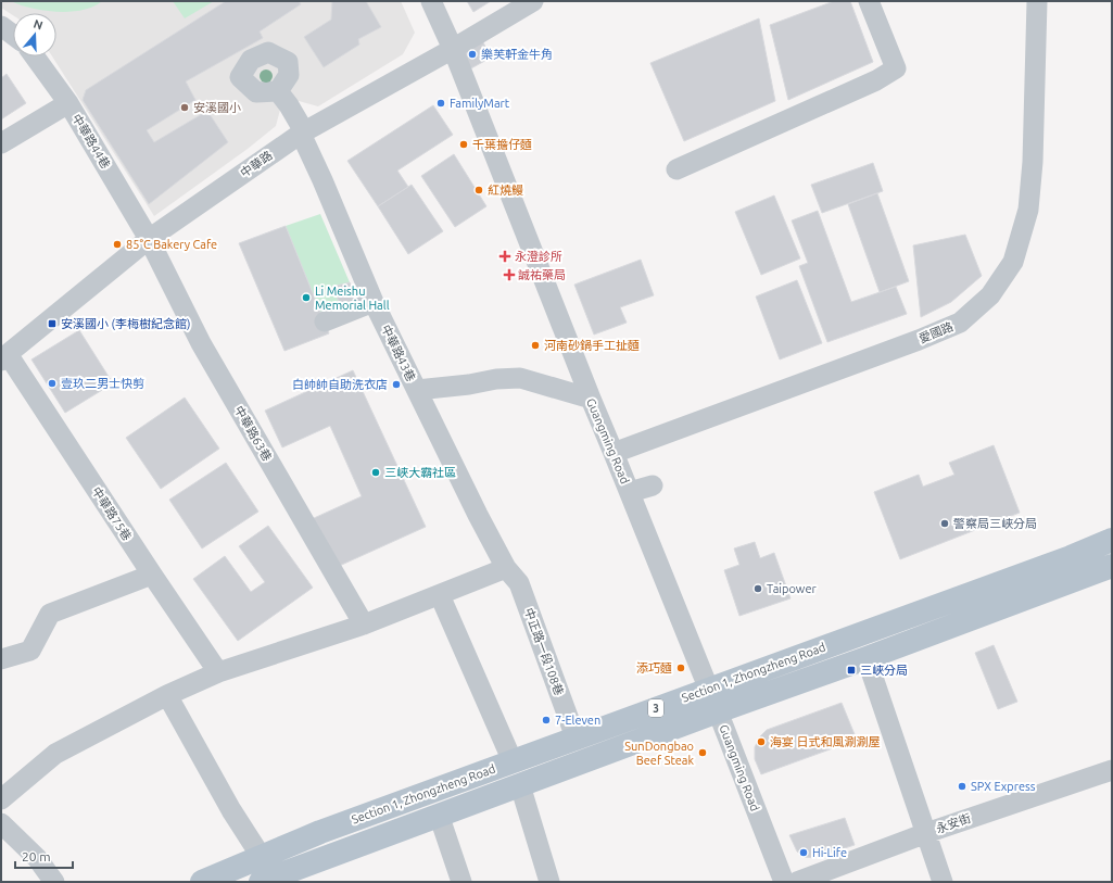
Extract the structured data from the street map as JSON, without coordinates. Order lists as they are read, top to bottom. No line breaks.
{"streets":{"main road":["Section 1, Zhongzheng Road","3"],"street":["中華路44巷","中華路","愛國路","中華路43巷","中華路63巷","Guangming Road","中華路75巷","中正路一段108巷","永安街"]},"crossings":[["中華路44巷","中華路"],["中華路44巷","中華路63巷"],["中華路","中華路43巷"],["中華路","中華路63巷"],["中華路","Guangming Road"],["中華路","中華路75巷"],["愛國路","Guangming Road"],["中華路43巷","中正路一段108巷"],["Guangming Road","Section 1, Zhongzheng Road"],["中正路一段108巷","Section 1, Zhongzheng Road"]],"places":{"other":["樂芙軒金牛角","FamilyMart","安溪國小","千葉擔仔麵","紅燒鰻","85°C Bakery Cafe","Li Meishu Memorial Hall","河南砂鍋手工扯麵","壹玖二男士快剪","白帥帥自助洗衣店","三峽大霸社區","警察局三峽分局","Taipower","添巧麵","7-Eleven","海宴 日式和風涮涮屋","SunDongbao Beef Steak","SPX Express","Hi-Life"],"health":["永澄診所","誠祐藥局"],"transit":["安溪國小 (李梅樹紀念館)","三峽分局"]},"scale_bar":"20 m","north":"top"}
